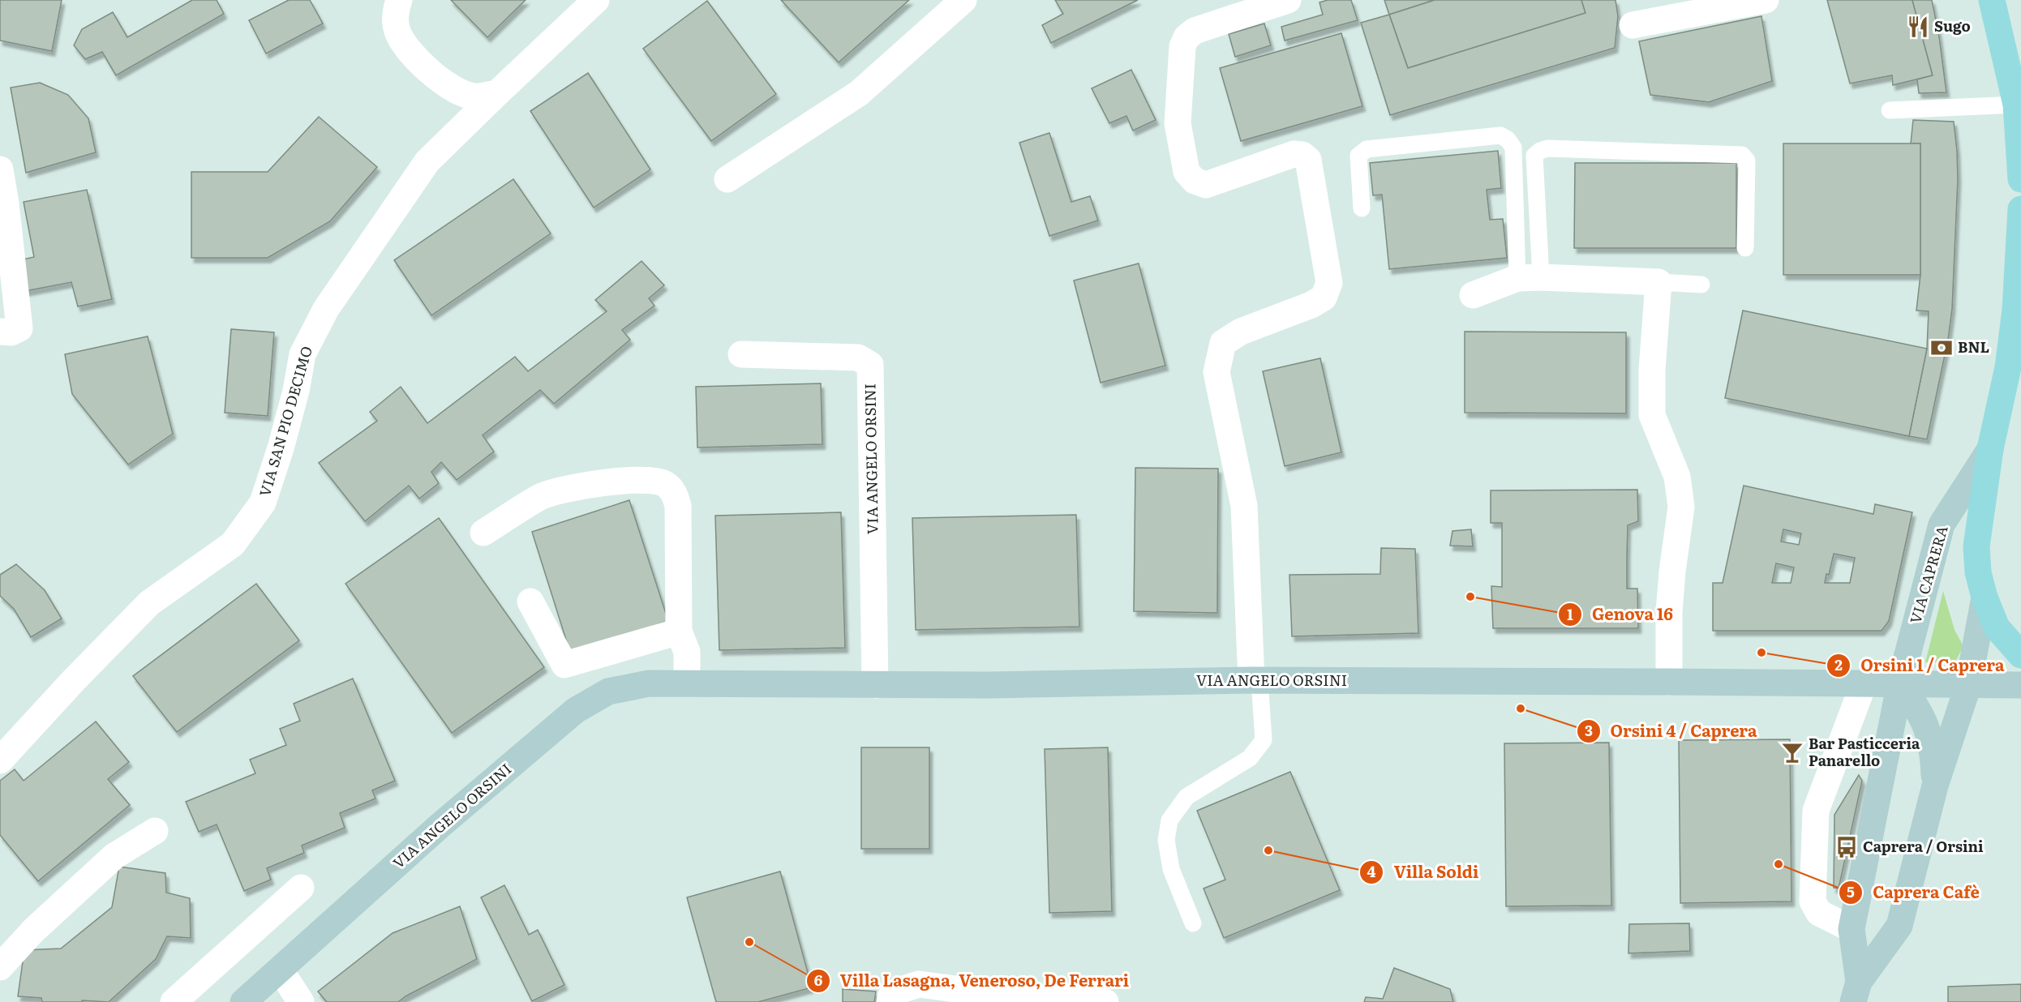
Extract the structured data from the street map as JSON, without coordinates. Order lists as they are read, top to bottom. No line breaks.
{"streets":{"main road":["VIA CAPRERA"],"street":["VIA SAN PIO DECIMO","VIA ANGELO ORSINI"]},"crossings":[["VIA ANGELO ORSINI","VIA CAPRERA"]],"places":{"restaurant":["Sugo"],"bank":["BNL"],"other":["Genova 16","Orsini 1 / Caprera","Orsini 4 / Caprera","Villa Soldi","Caprera Cafè","Villa Lasagna, Veneroso, De Ferrari"],"bar":["Bar Pasticceria Panarello"],"bus stop":["Caprera / Orsini"]}}
